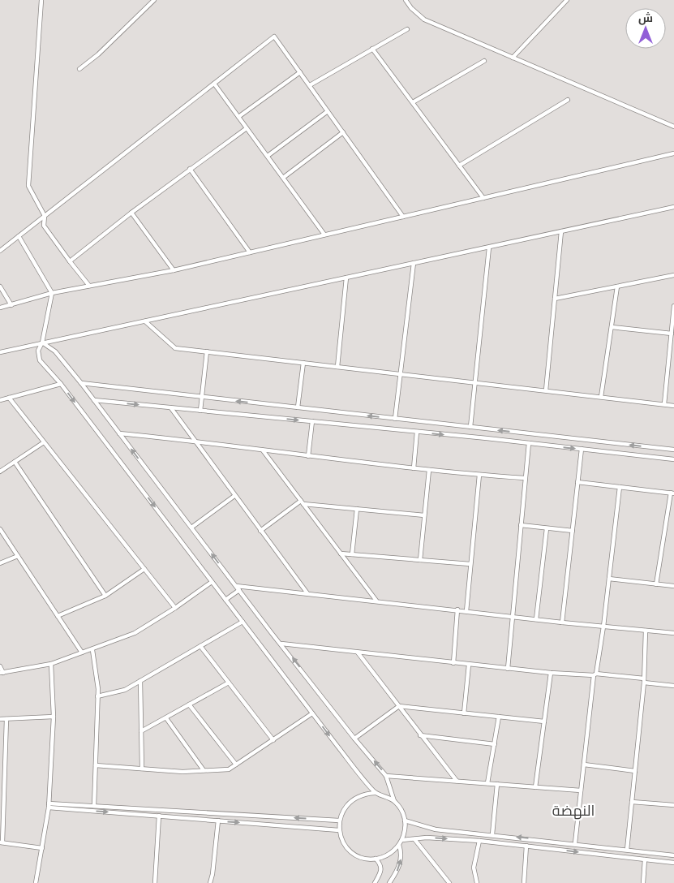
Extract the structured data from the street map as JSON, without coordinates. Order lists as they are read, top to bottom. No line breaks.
{"districts":["النهضة"],"north":"top"}
